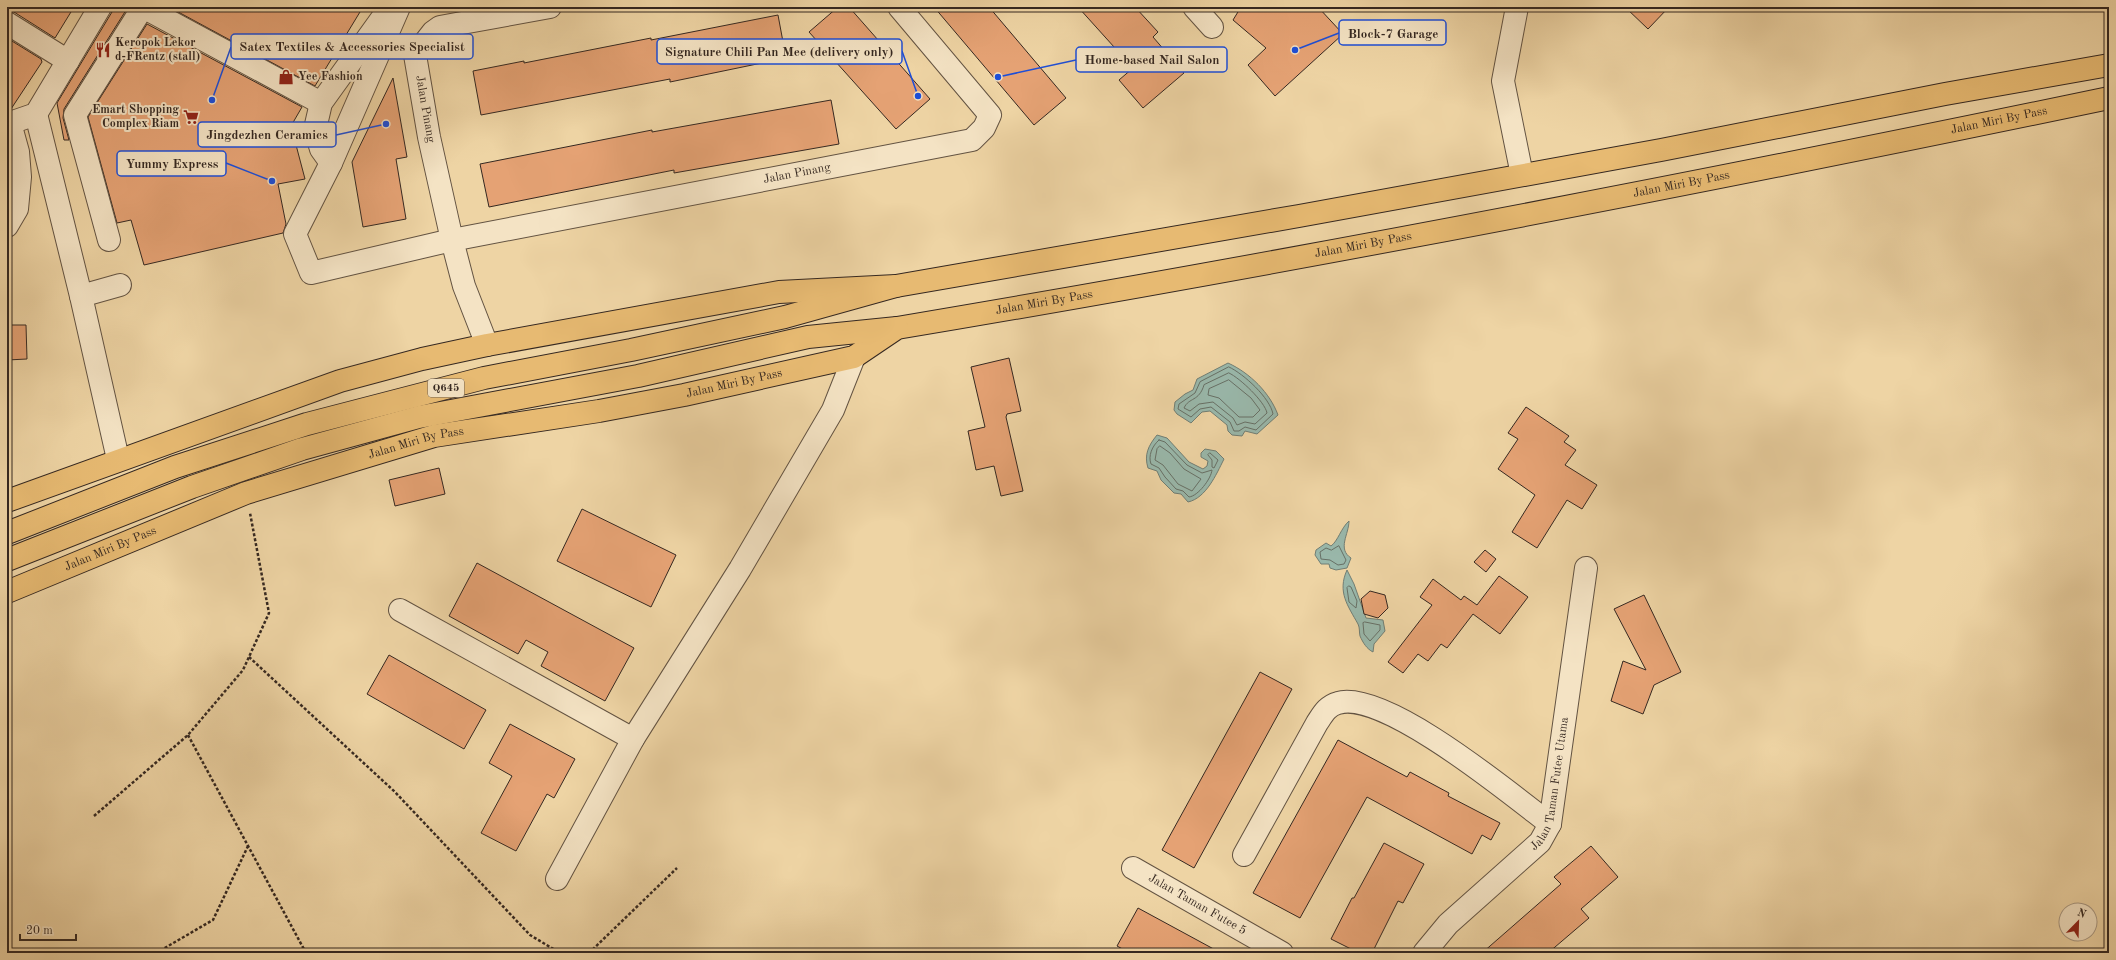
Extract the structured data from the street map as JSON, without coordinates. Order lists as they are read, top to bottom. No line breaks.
{"streets":{"main road":["Jalan Miri By Pass","Q645"],"street":["Jalan Pinang","Jalan Taman Futee Utama","Jalan Taman Futee 5"]},"crossings":[["Jalan Pinang","Q645"],["Jalan Miri By Pass","Q645"]],"places":{"restaurant":["Keropok Lekor d-FRentz (stall)"],"other":["Block-7 Garage","Home-based Nail Salon","Signature Chili Pan Mee (delivery only)","Satex Textiles & Accessories Specialist","Jingdezhen Ceramics","Yummy Express"],"shop":["Yee Fashion"],"supermarket":["Emart Shopping Complex Riam"]},"scale_bar":"20 m","north":"top right"}
